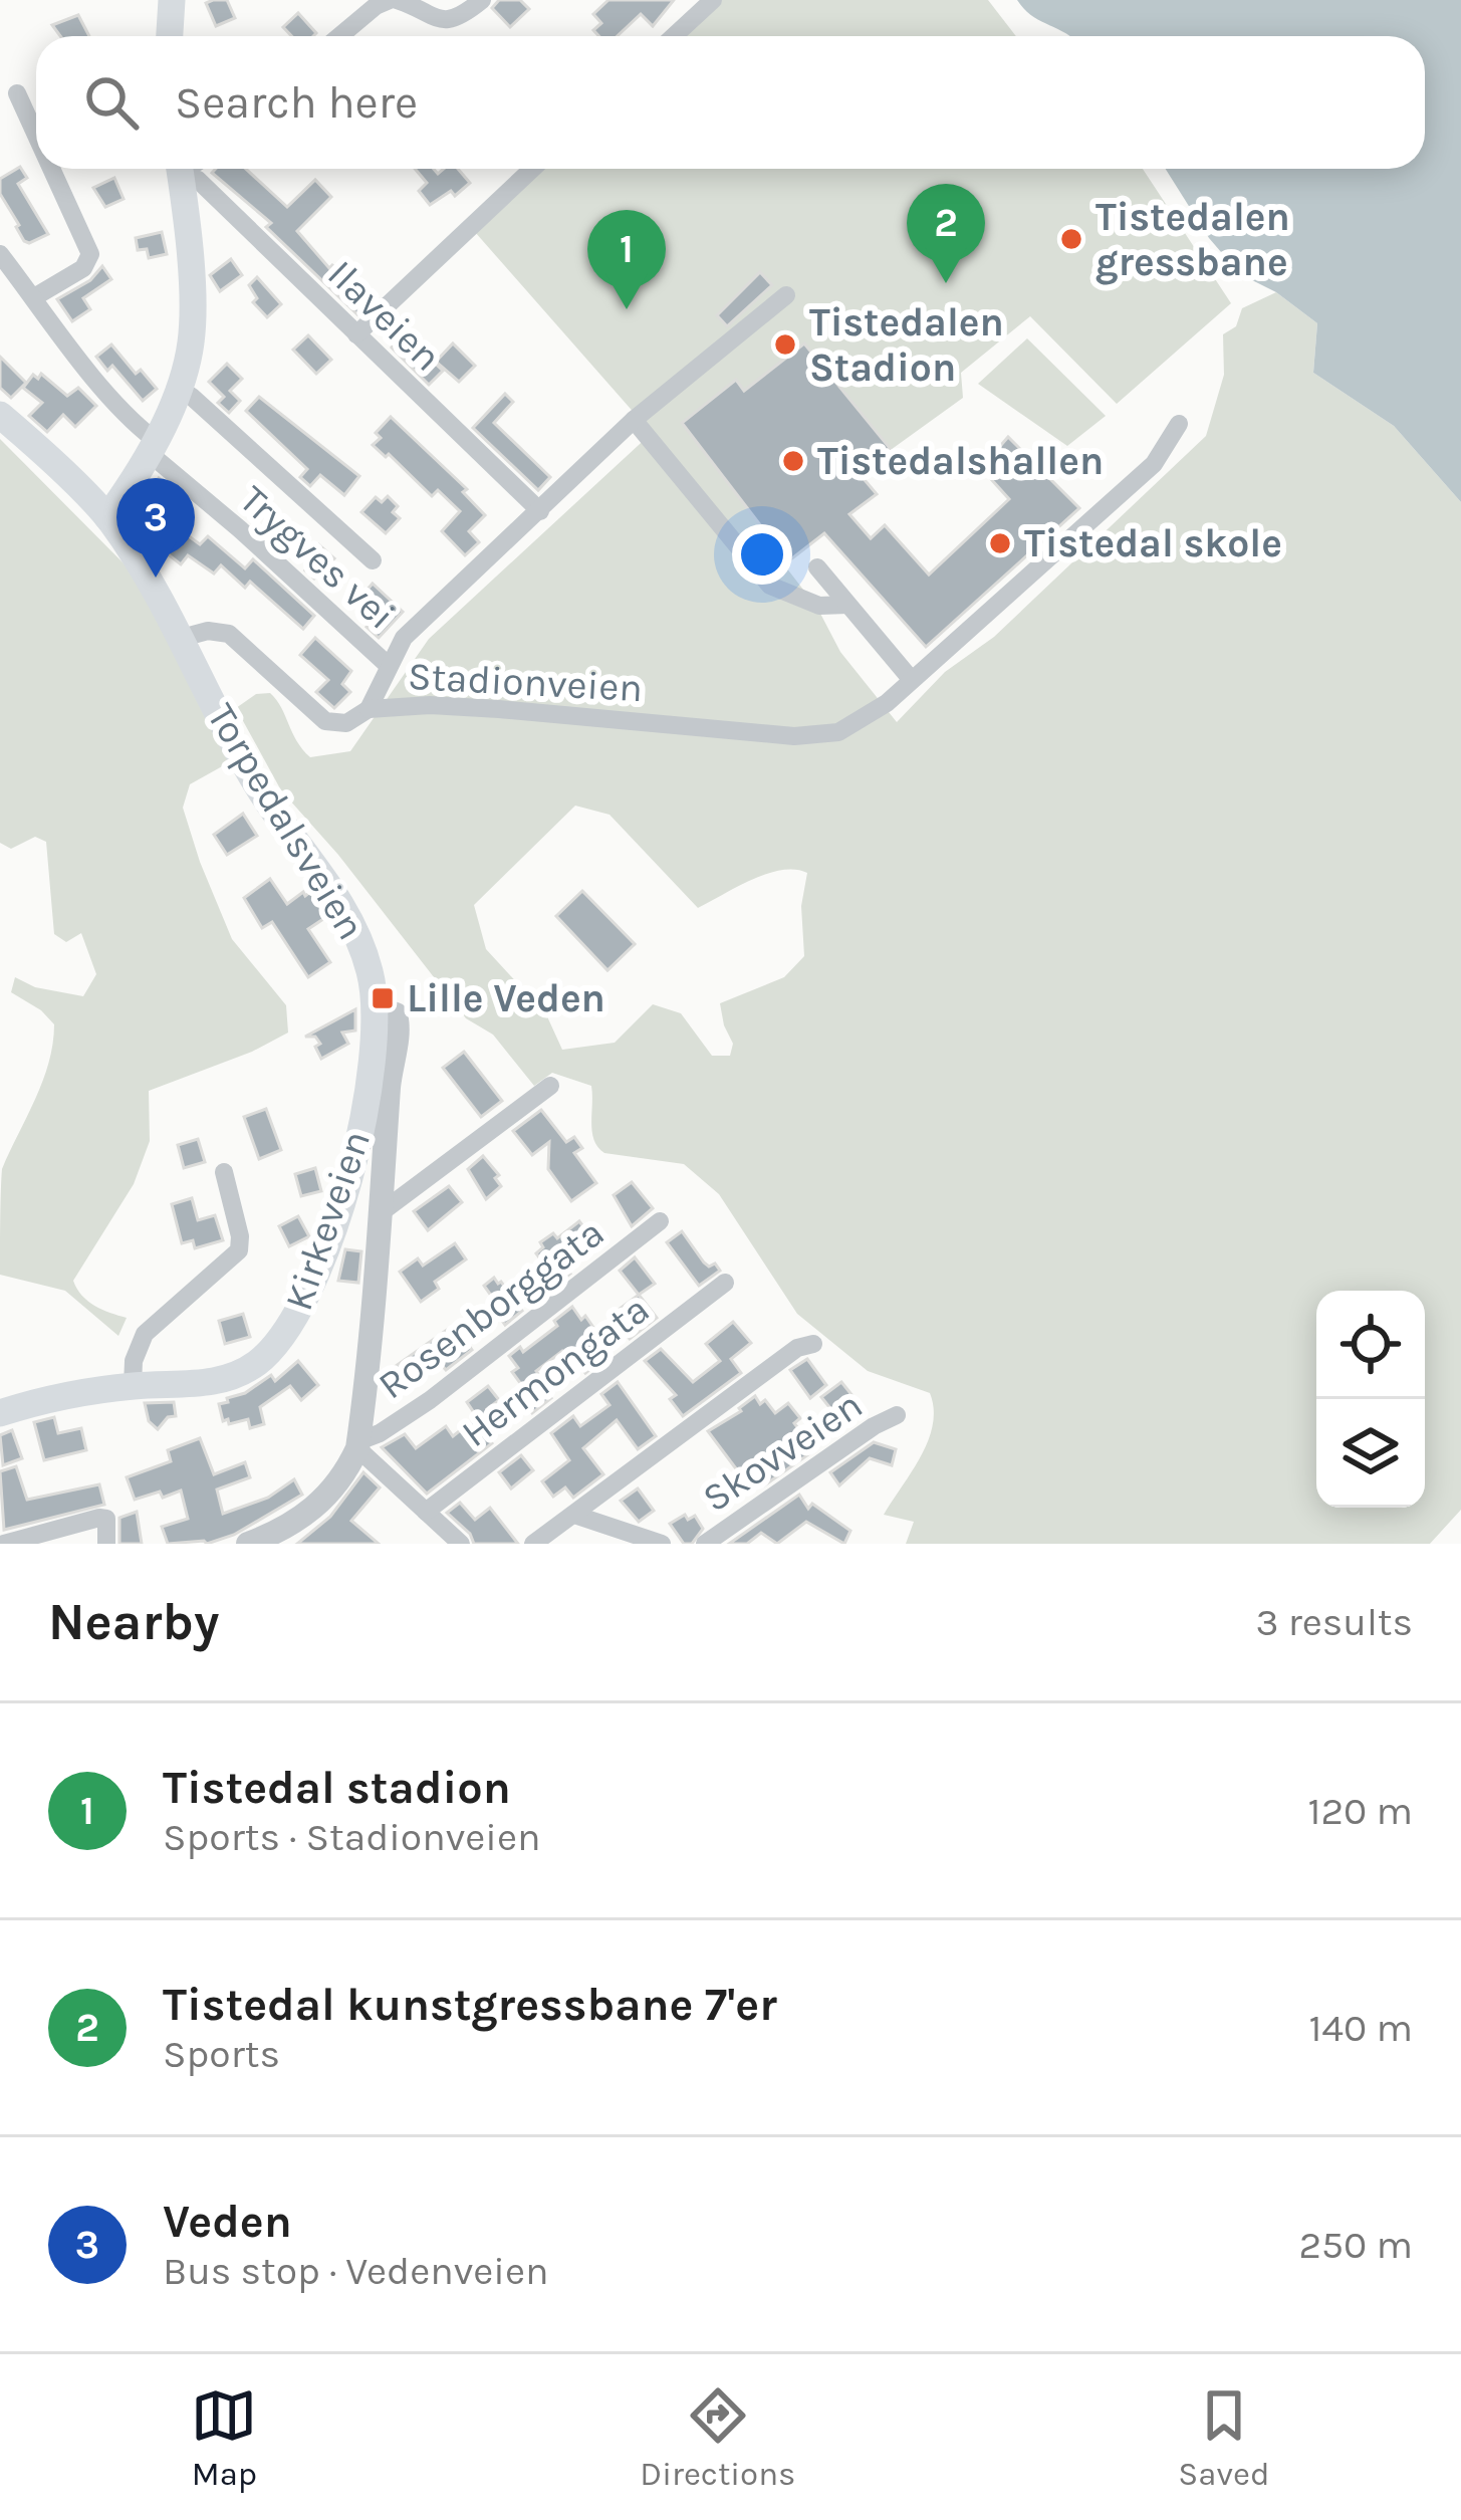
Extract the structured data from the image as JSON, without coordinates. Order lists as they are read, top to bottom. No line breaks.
{"streets":{"main road":["Torpedalsveien","Kirkeveien"],"street":["Ilaveien","Trygves vei","Stadionveien","Rosenborggata","Hermongata","Skovveien"]},"crossings":[["Ilaveien","Stadionveien"],["Trygves vei","Stadionveien"],["Torpedalsveien","Kirkeveien"],["Torpedalsveien","Rosenborggata"]],"places":{"other":["Tistedalen gressbane","Tistedalen Stadion","Tistedalshallen","Tistedal skole"],"transit":["Lille Veden"]},"page":{"search":"Search here","pins":["2","1","3"],"heading":["Nearby","3 results"],"list":[{"mark":"1","name":"Tistedal stadion","note":"Sports · Stadionveien","value":"120 m"},{"mark":"2","name":"Tistedal kunstgressbane 7'er","note":"Sports","value":"140 m"},{"mark":"3","name":"Veden","note":"Bus stop · Vedenveien","value":"250 m"}],"nav":["Map","Directions","Saved"]}}
